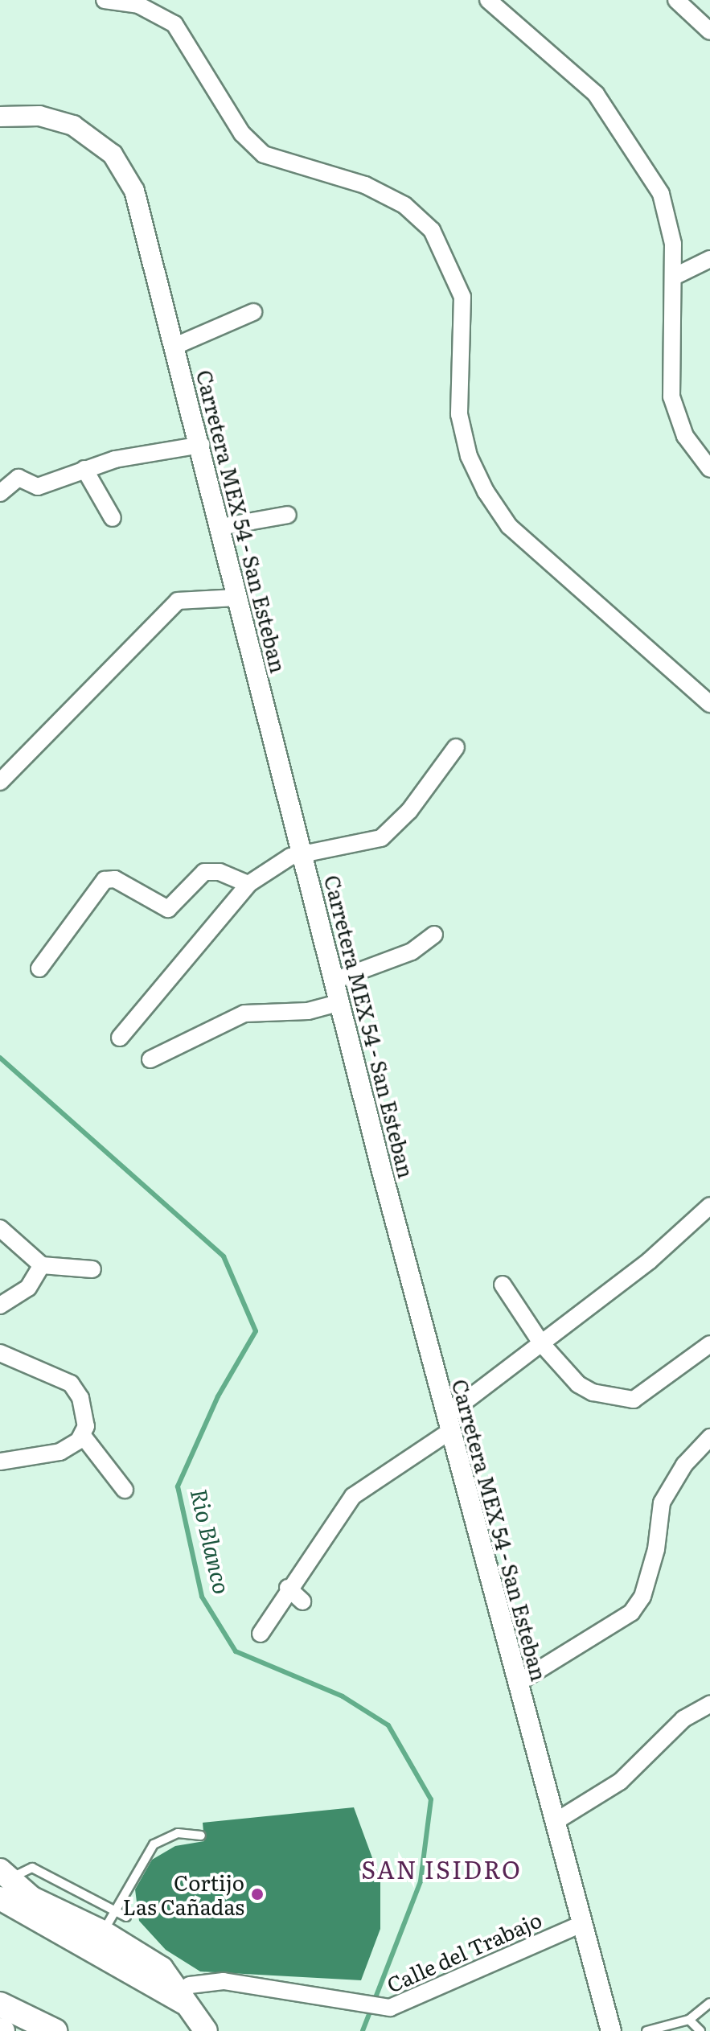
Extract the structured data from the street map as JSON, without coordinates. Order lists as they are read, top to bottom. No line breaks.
{"streets":{"street":["Carretera MEX 54 - San Esteban","Calle del Trabajo"]},"crossings":[["Carretera MEX 54 - San Esteban","Calle del Trabajo"]],"districts":["SAN ISIDRO"],"water":["Rio Blanco"],"places":["Cortijo Las Cañadas"]}
